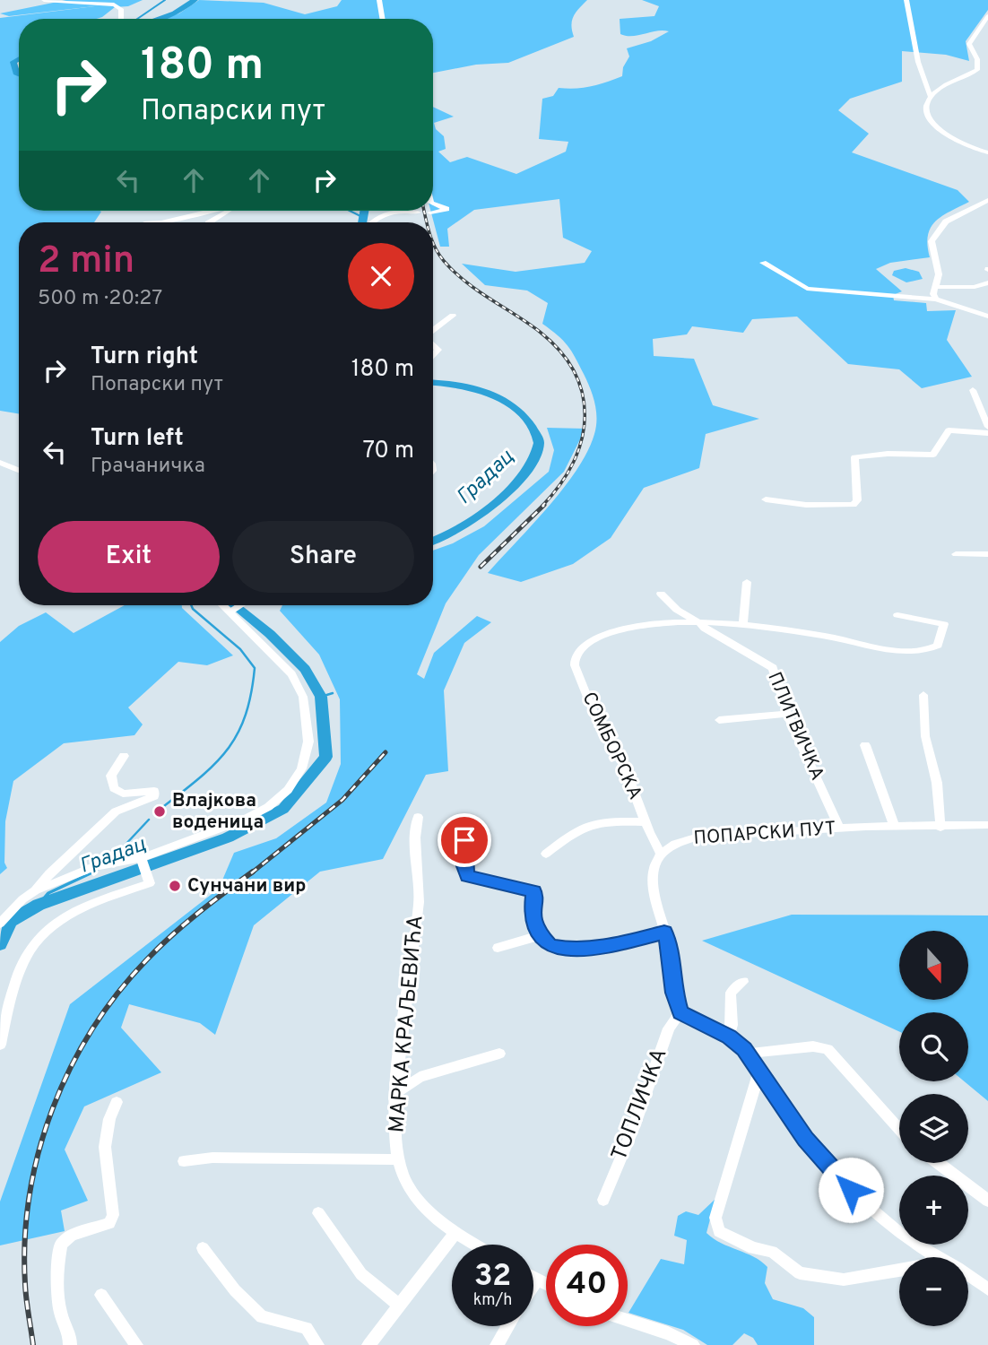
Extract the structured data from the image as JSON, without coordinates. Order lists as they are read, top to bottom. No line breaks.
{"streets":{"street":["ПЛИТВИЧКА","СОМБОРСКА","ПОПАРСКИ ПУТ","МАРКА КРАЉЕВИЋА","ТОПЛИЧКА"]},"crossings":[["ПЛИТВИЧКА","СОМБОРСКА"],["ПЛИТВИЧКА","ПОПАРСКИ ПУТ"],["СОМБОРСКА","ПОПАРСКИ ПУТ"]],"water":["Градац"],"places":["Влајкова воденица","Сунчани вир"],"north":"bottom","page":{"turn":["180 m","Попарски пут"],"heading":["2 min","500 m · 20:27"],"list":[{"name":"Turn right","note":"Попарски пут","value":"180 m"},{"name":"Turn left","note":"Грачаничка","value":"70 m"}],"buttons":["Exit","Share"],"map_buttons":["+","−"],"speed":"32 km/h","limit":"40"}}
